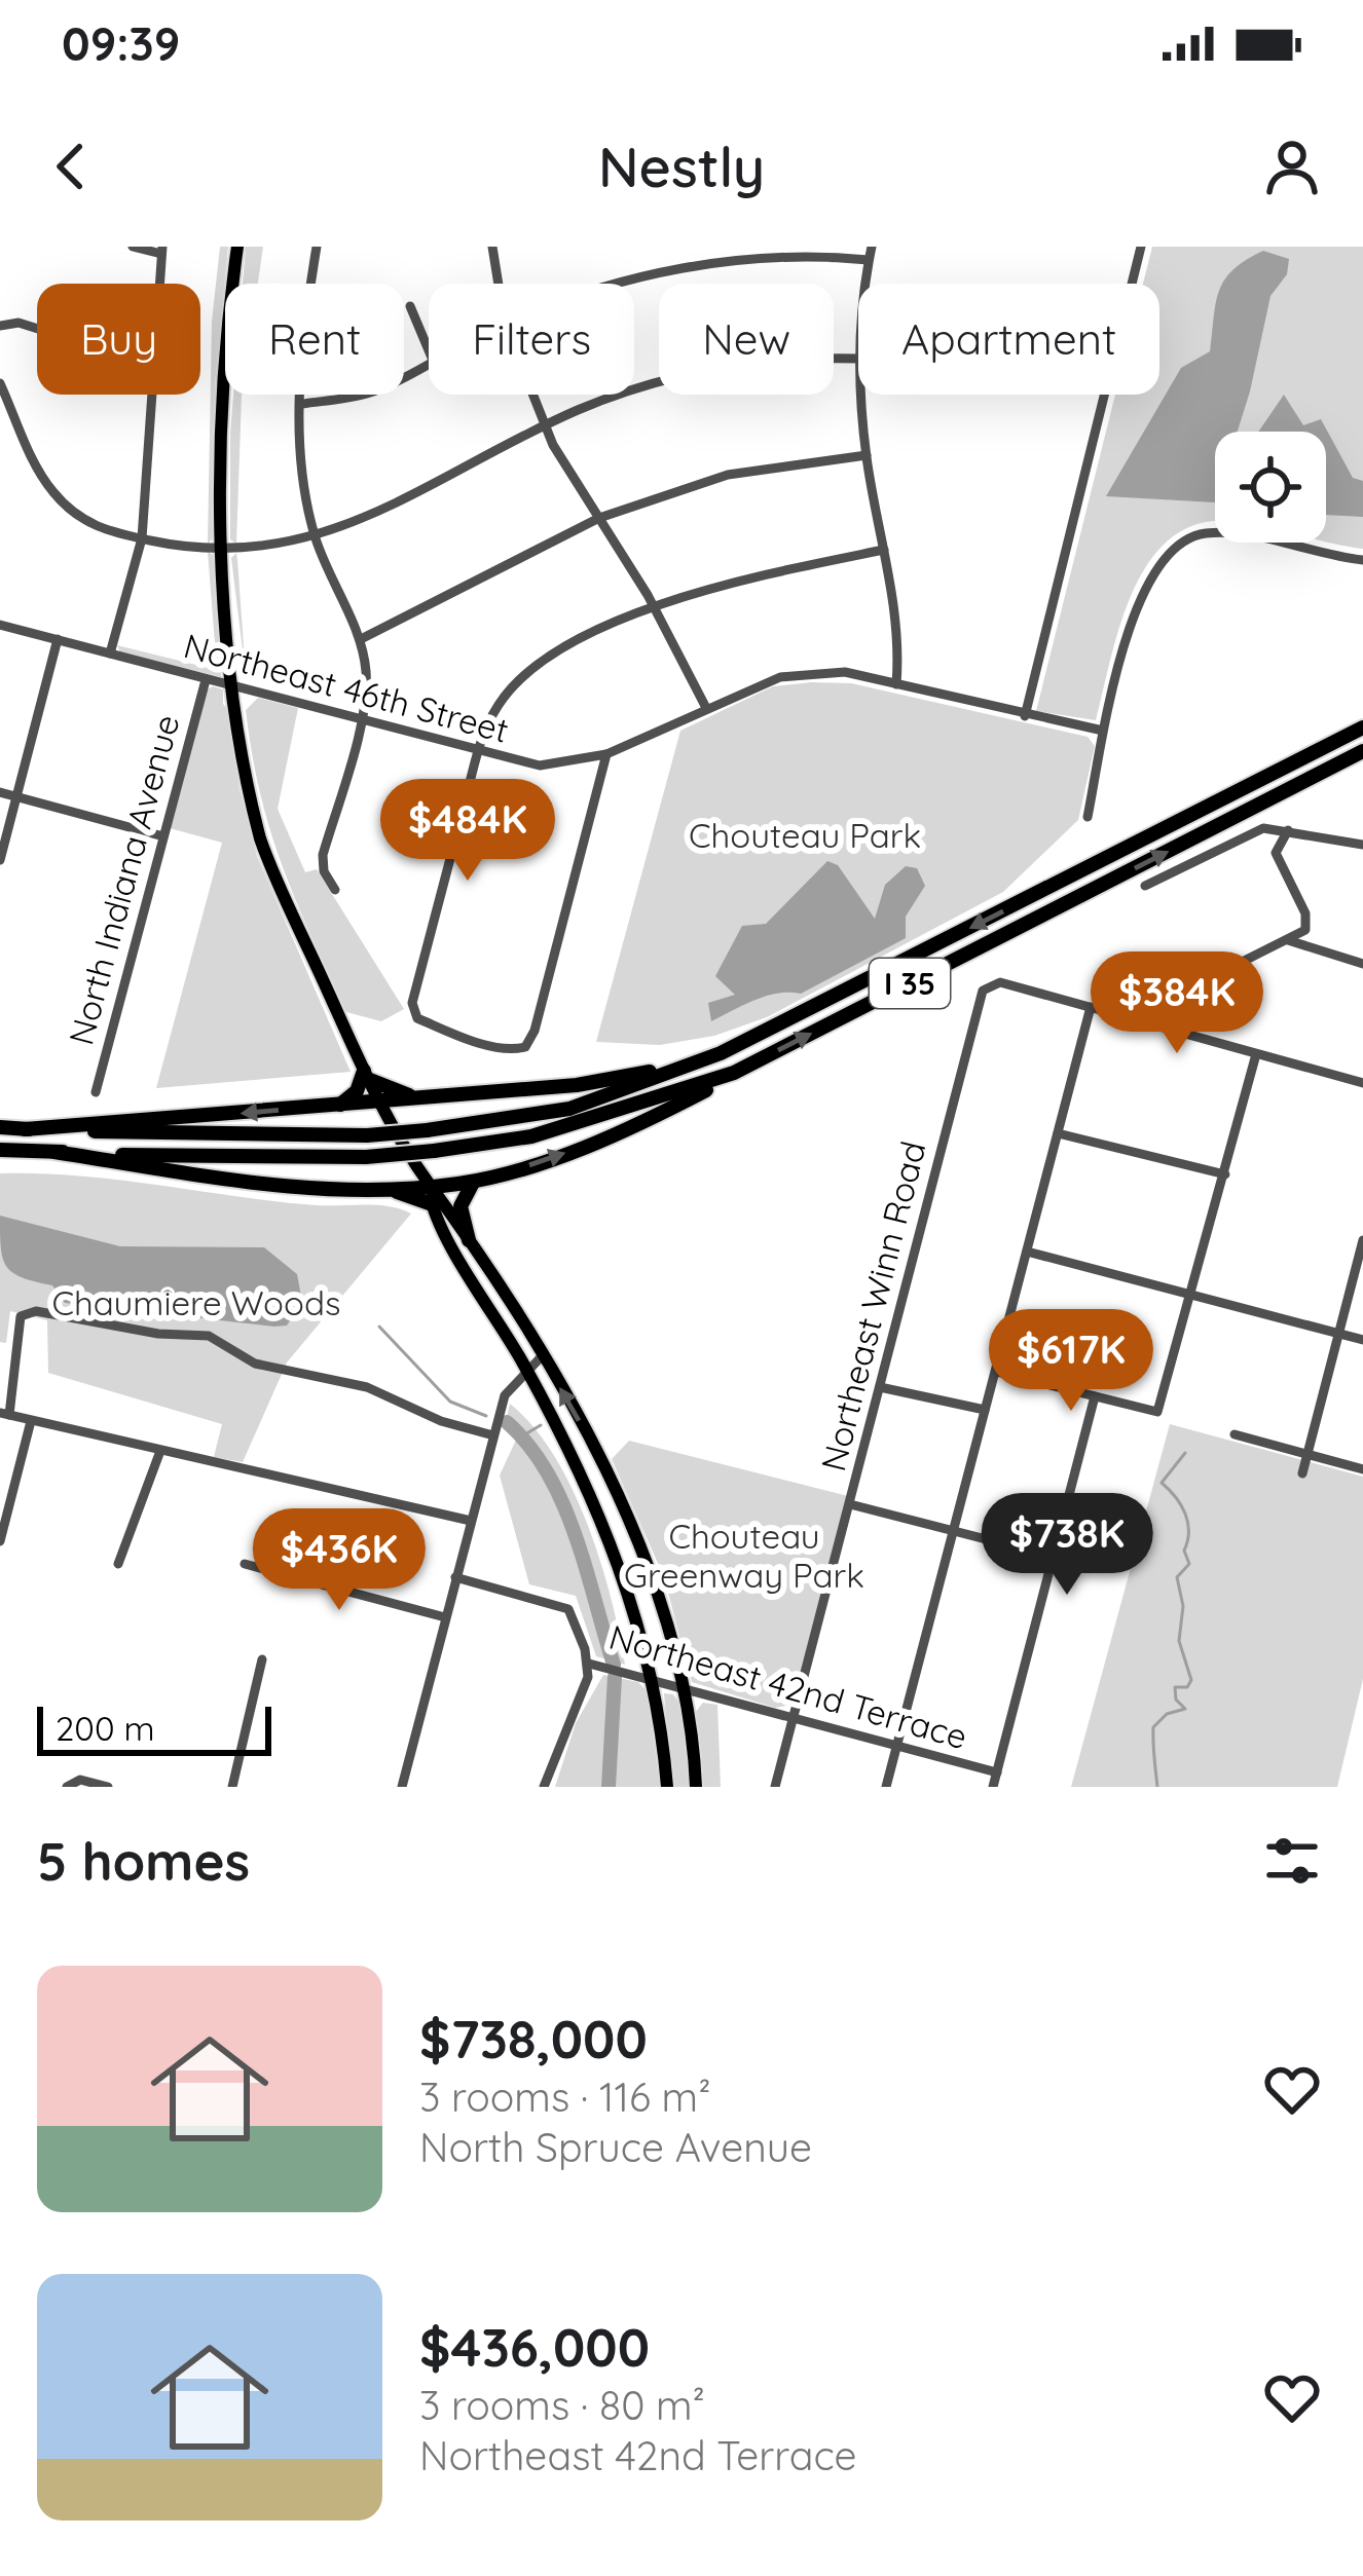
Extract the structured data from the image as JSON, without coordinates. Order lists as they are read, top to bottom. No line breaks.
{"streets":{"highway":["I 35"],"street":["Northeast 46th Street","North Indiana Avenue","Northeast Winn Road","Northeast 42nd Terrace"]},"crossings":[["Northeast 46th Street","North Indiana Avenue"],["Northeast Winn Road","Northeast 42nd Terrace"]],"parks":["Chouteau Park","Chaumiere Woods","Chouteau Greenway Park"],"scale_bar":"200 m","page":{"status":"09:39","header":"Nestly","chip":["Buy","Rent","Filters","New","Apartment"],"price":["$484K","$384K","$617K","$738K","$436K"],"scale":"200 m","heading":"5 homes","list":[{"name":"$738,000","note":"3 rooms · 116 m² · North Spruce Avenue"},{"name":"$436,000","note":"3 rooms · 80 m² · Northeast 42nd Terrace"}]}}
